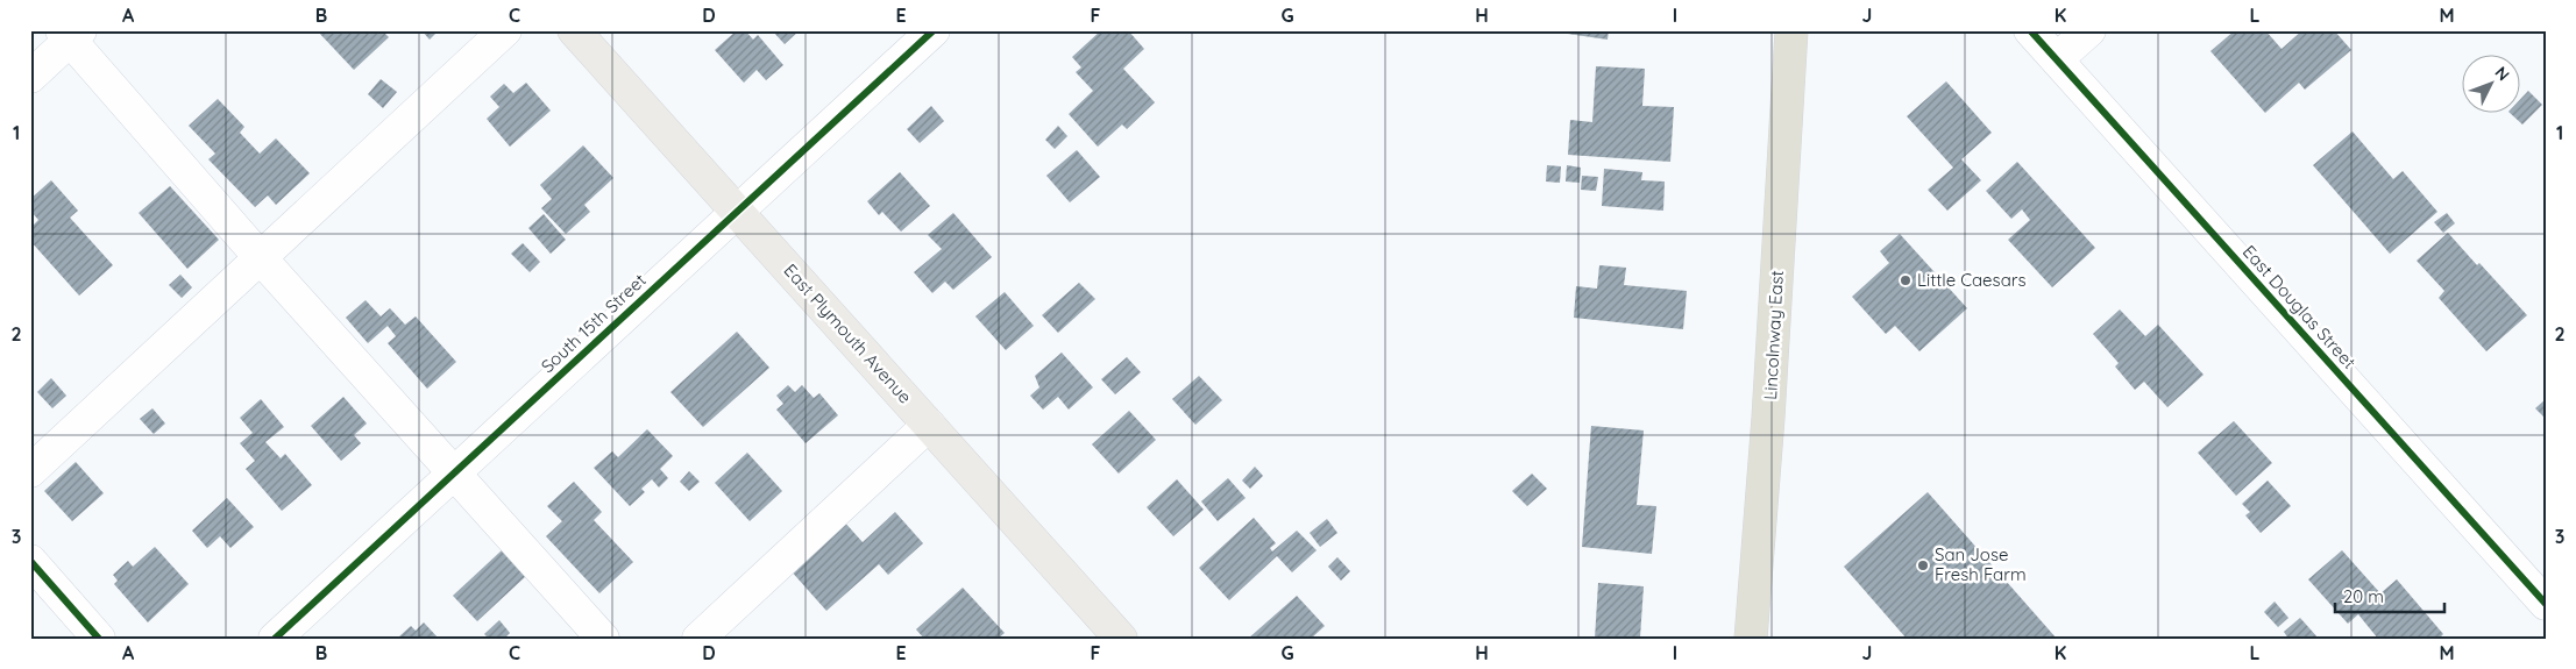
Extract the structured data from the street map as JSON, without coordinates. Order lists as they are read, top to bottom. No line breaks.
{"streets":{"highway":["Lincolnway East"],"main road":["East Plymouth Avenue"],"street":["East Douglas Street","South 15th Street"]},"crossings":[["South 15th Street","East Plymouth Avenue"]],"places":["Little Caesars","San Jose Fresh Farm"],"scale_bar":"20 m","north":"top right","grid":{"columns":["A","B","C","D","E","F","G","H","I","J","K","L","M"],"rows":["1","2","3"]}}
